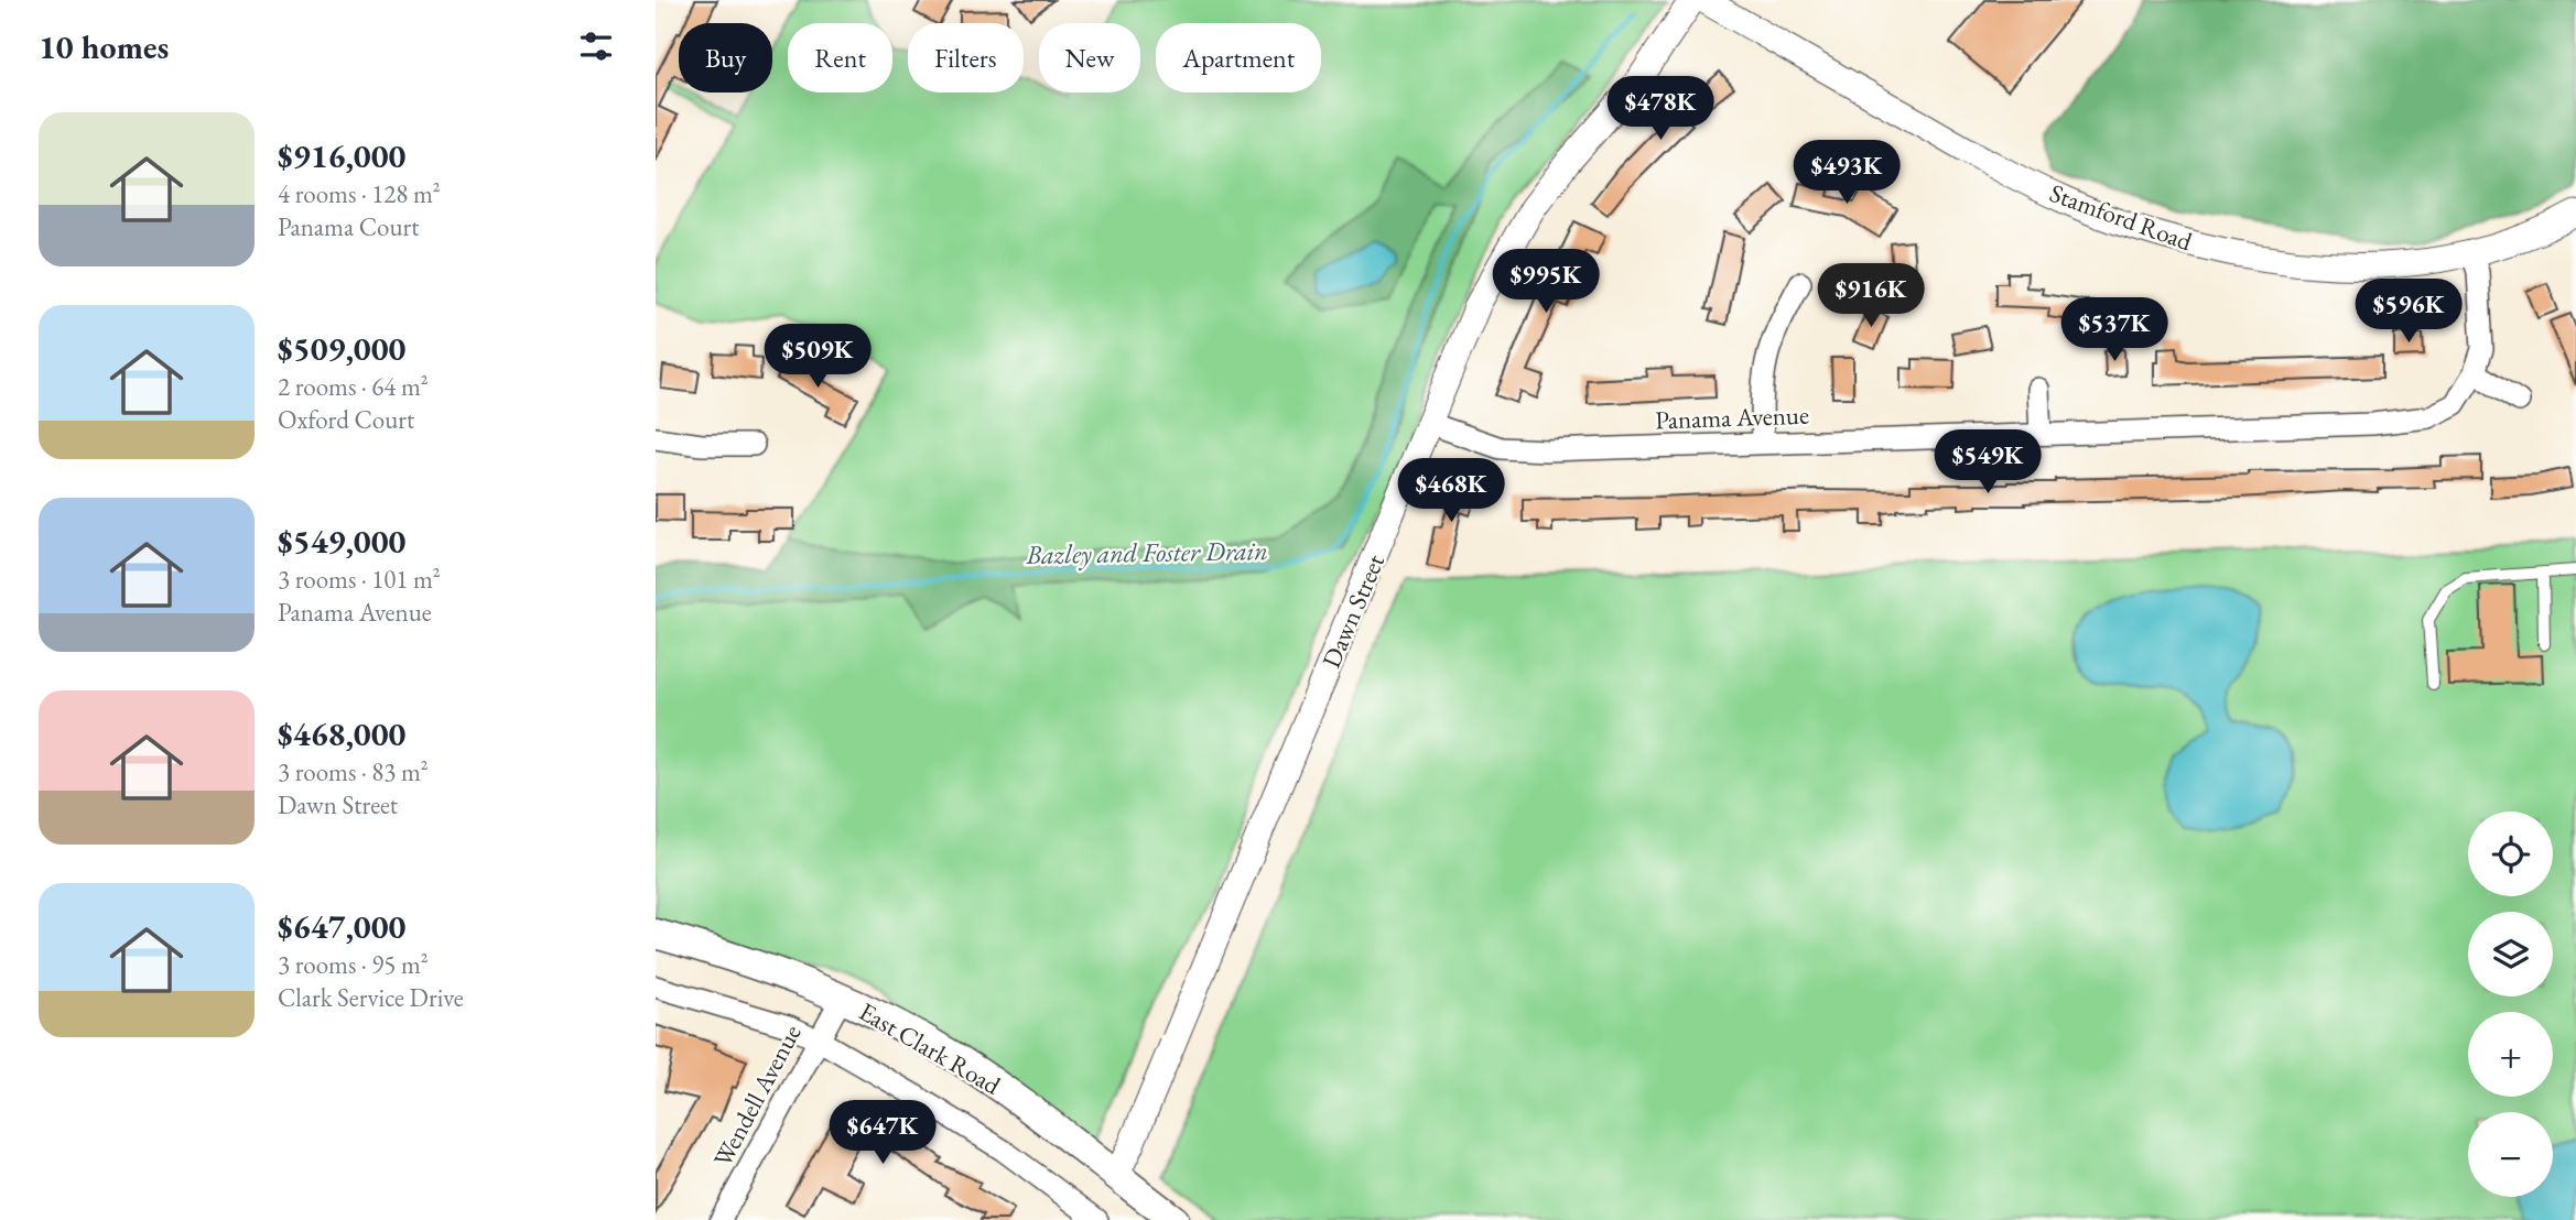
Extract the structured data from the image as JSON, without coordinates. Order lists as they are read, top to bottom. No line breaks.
{"streets":{"main road":["East Clark Road"],"street":["Stamford Road","Panama Avenue","Dawn Street","Wendell Avenue"]},"crossings":[["Stamford Road","Panama Avenue"],["Panama Avenue","Dawn Street"],["Dawn Street","East Clark Road"],["East Clark Road","Wendell Avenue"]],"water":["Bazley and Foster Drain"],"page":{"heading":"10 homes","chip":["Buy","Rent","Filters","New","Apartment"],"price":["$478K","$493K","$995K","$916K","$596K","$537K","$509K","$549K","$468K","$647K"],"list":[{"name":"$916,000","note":"4 rooms · 128 m² · Panama Court"},{"name":"$509,000","note":"2 rooms · 64 m² · Oxford Court"},{"name":"$549,000","note":"3 rooms · 101 m² · Panama Avenue"},{"name":"$468,000","note":"3 rooms · 83 m² · Dawn Street"},{"name":"$647,000","note":"3 rooms · 95 m² · Clark Service Drive"}],"map_buttons":["+","−"]}}
